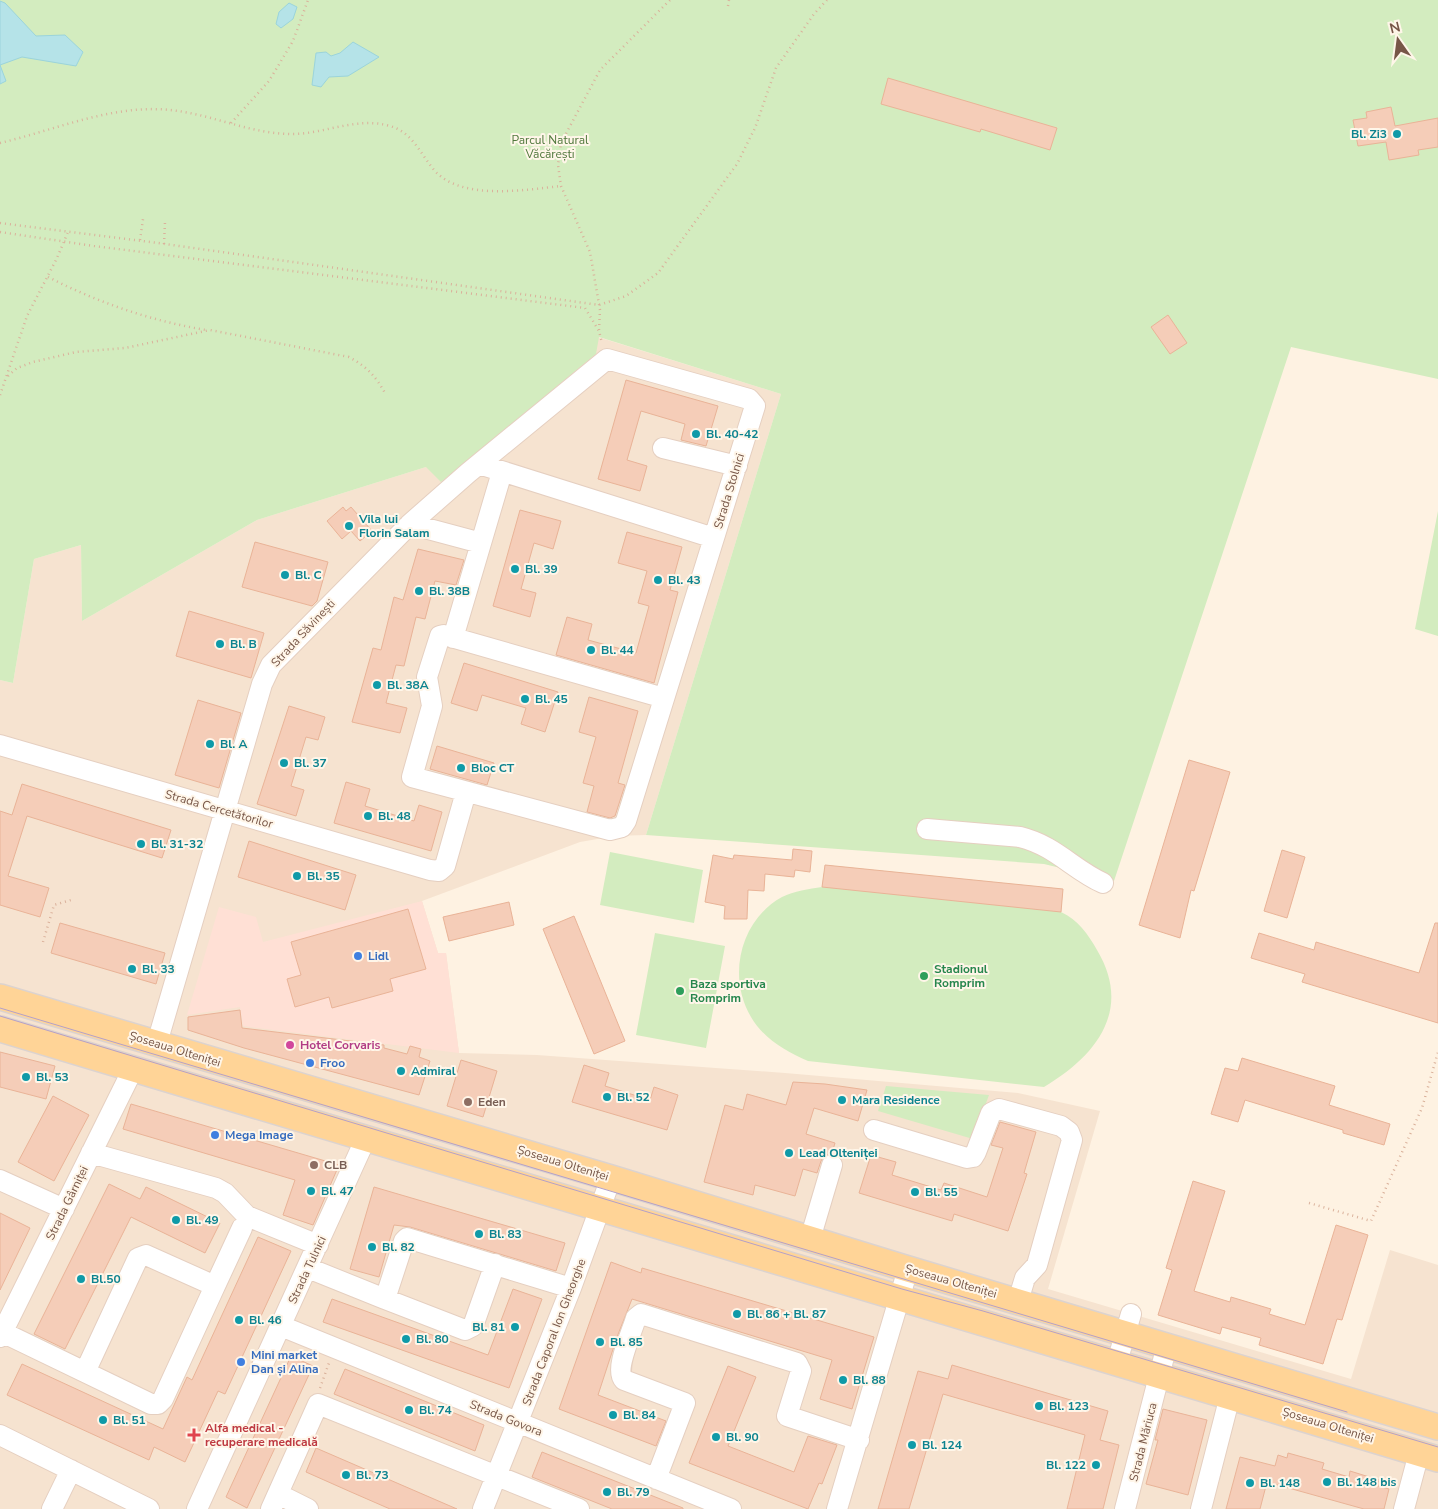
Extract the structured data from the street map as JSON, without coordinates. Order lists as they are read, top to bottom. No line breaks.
{"streets":{"main road":["Șoseaua Olteniței"],"street":["Strada Stolnici","Strada Săvinești","Strada Cercetătorilor","Strada Gârniței","Strada Tulnici","Strada Caporal Ion Gheorghe","Strada Govora","Strada Măriuca"]},"crossings":[["Strada Stolnici","Strada Săvinești"],["Strada Stolnici","Strada Cercetătorilor"],["Strada Săvinești","Strada Cercetătorilor"],["Strada Săvinești","Șoseaua Olteniței"],["Șoseaua Olteniței","Strada Gârniței"],["Șoseaua Olteniței","Strada Tulnici"],["Șoseaua Olteniței","Strada Caporal Ion Gheorghe"],["Șoseaua Olteniței","Strada Măriuca"],["Strada Tulnici","Strada Govora"],["Strada Caporal Ion Gheorghe","Strada Govora"]],"parks":["Parcul Natural Văcărești"],"places":{"other":["Bl. Zi3","Bl. 40-42","Vila lui Florin Salam","Bl. 39","Bl. C","Bl. 43","Bl. 38B","Bl. B","Bl. 44","Bl. 38A","Bl. 45","Bl. A","Bl. 37","Bloc CT","Bl. 48","Bl. 31-32","Bl. 35","Lidl","Bl. 33","Stadionul Romprim","Baza sportiva Romprim","Hotel Corvaris","Froo","Admiral","Bl. 53","Bl. 52","Mara Residence","Eden","Mega Image","Lead Olteniței","CLB","Bl. 47","Bl. 55","Bl. 49","Bl. 83","Bl. 82","Bl.50","Bl. 86 + Bl. 87","Bl. 46","Bl. 81","Bl. 80","Bl. 85","Mini market Dan și Alina","Bl. 88","Bl. 123","Bl. 74","Bl. 84","Bl. 51","Bl. 90","Bl. 124","Bl. 122","Bl. 73","Bl. 148 bis","Bl. 148","Bl. 79"],"health":["Alfa medical - recuperare medicală"]},"north":"top"}
